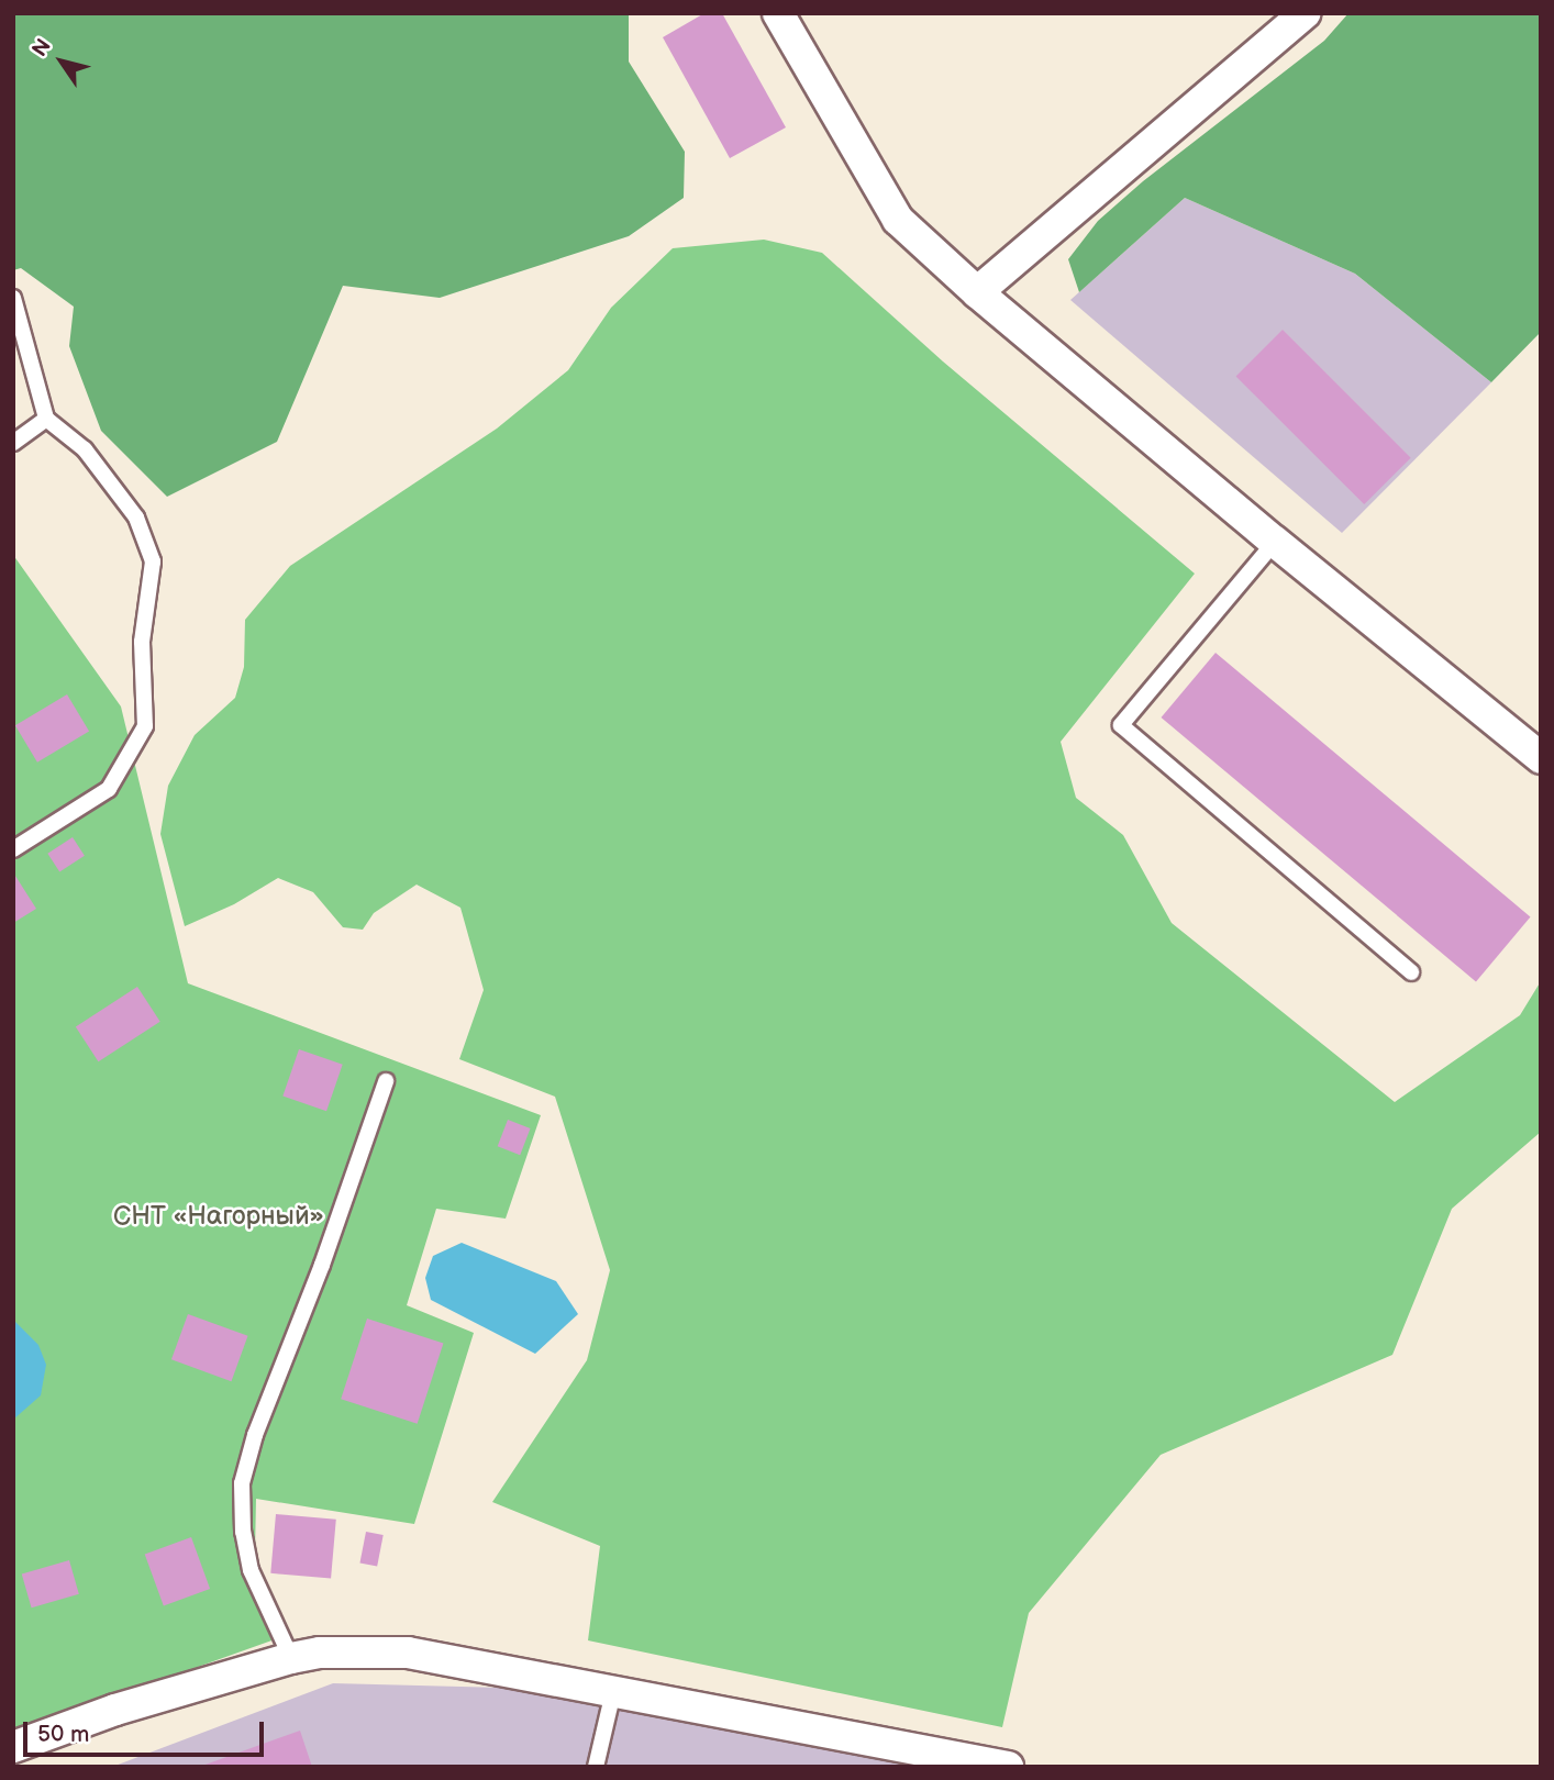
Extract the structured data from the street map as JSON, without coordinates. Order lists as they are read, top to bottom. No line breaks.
{"parks":["СНТ «Нагорный»"],"scale_bar":"50 m","north":"top left"}
